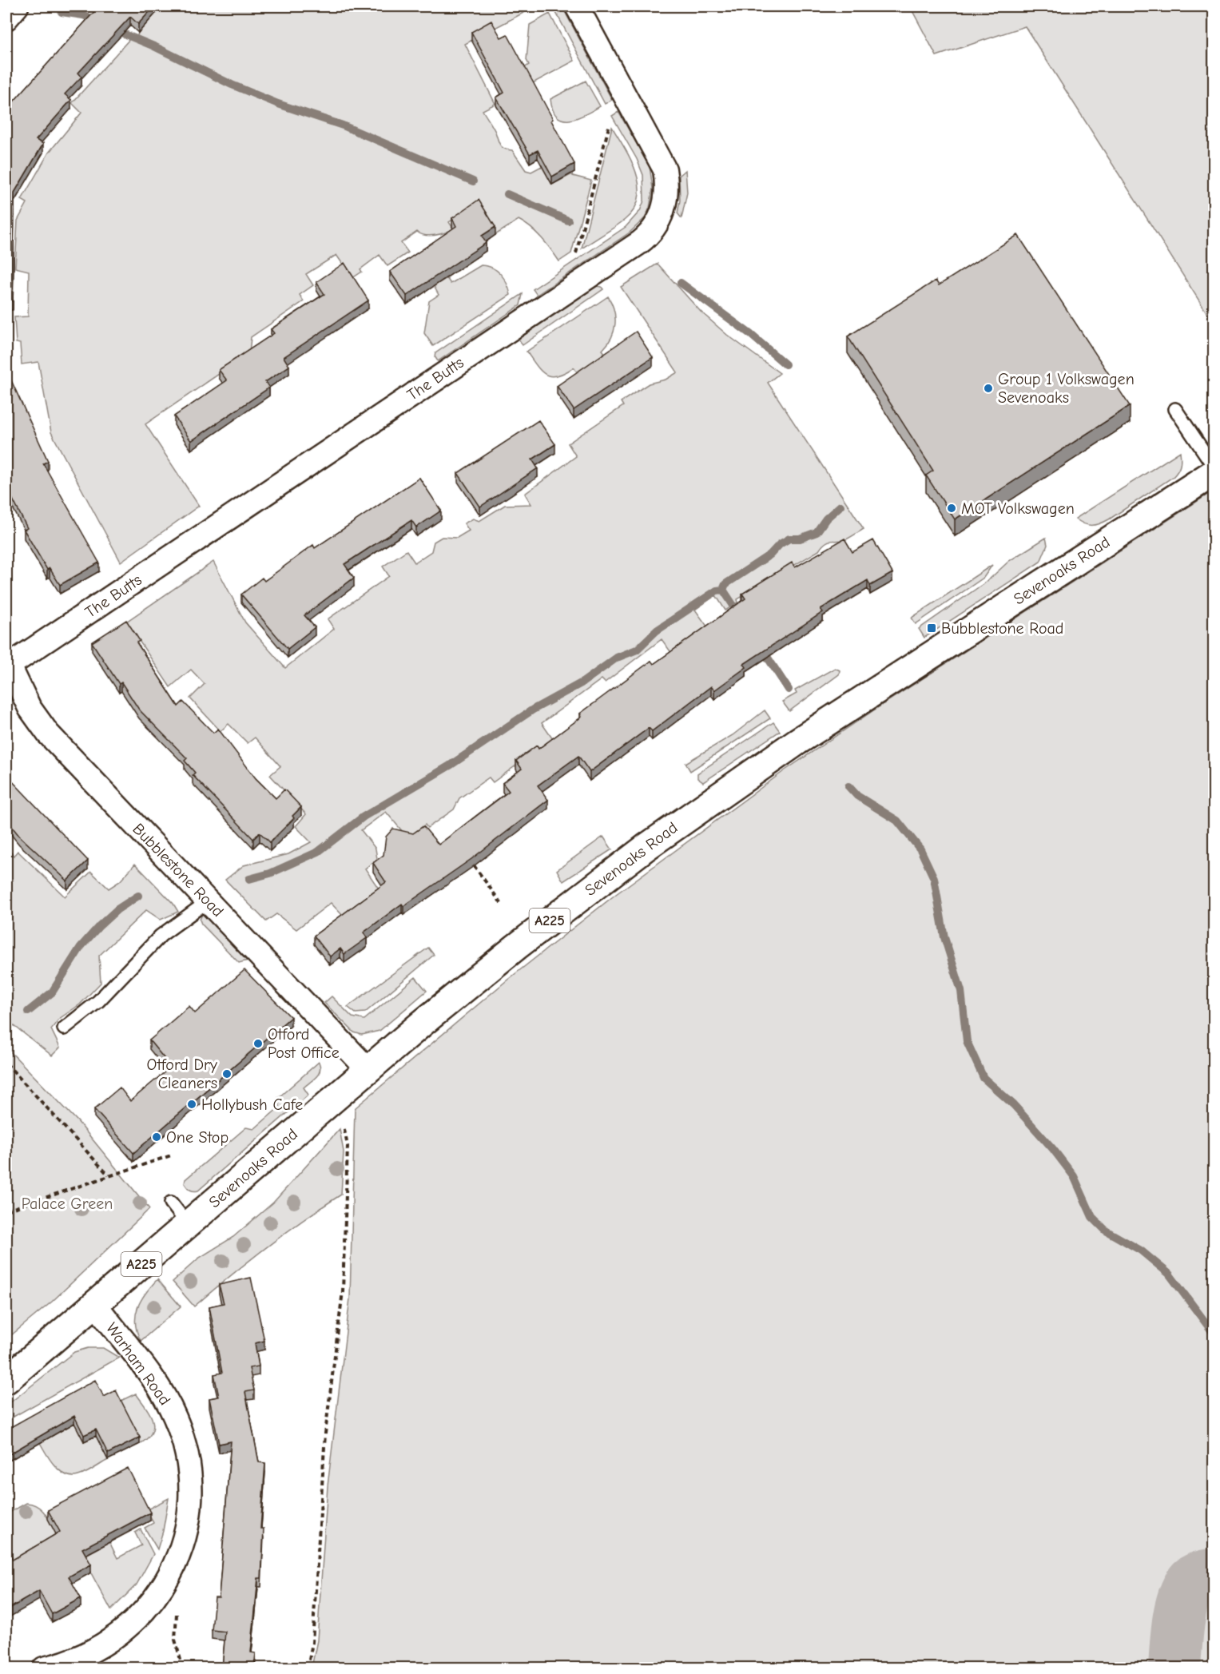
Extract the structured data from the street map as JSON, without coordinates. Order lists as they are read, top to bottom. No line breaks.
{"streets":{"main road":["Sevenoaks Road","A225"],"street":["The Butts","Bubblestone Road","Warham Road"]},"crossings":[["The Butts","Bubblestone Road"],["Sevenoaks Road","Bubblestone Road"],["Sevenoaks Road","Warham Road"]],"parks":["Palace Green"],"places":{"other":["Group 1 Volkswagen Sevenoaks","MOT Volkswagen","Otford Post Office","Otford Dry Cleaners","Hollybush Cafe","One Stop"],"transit":["Bubblestone Road"]}}
